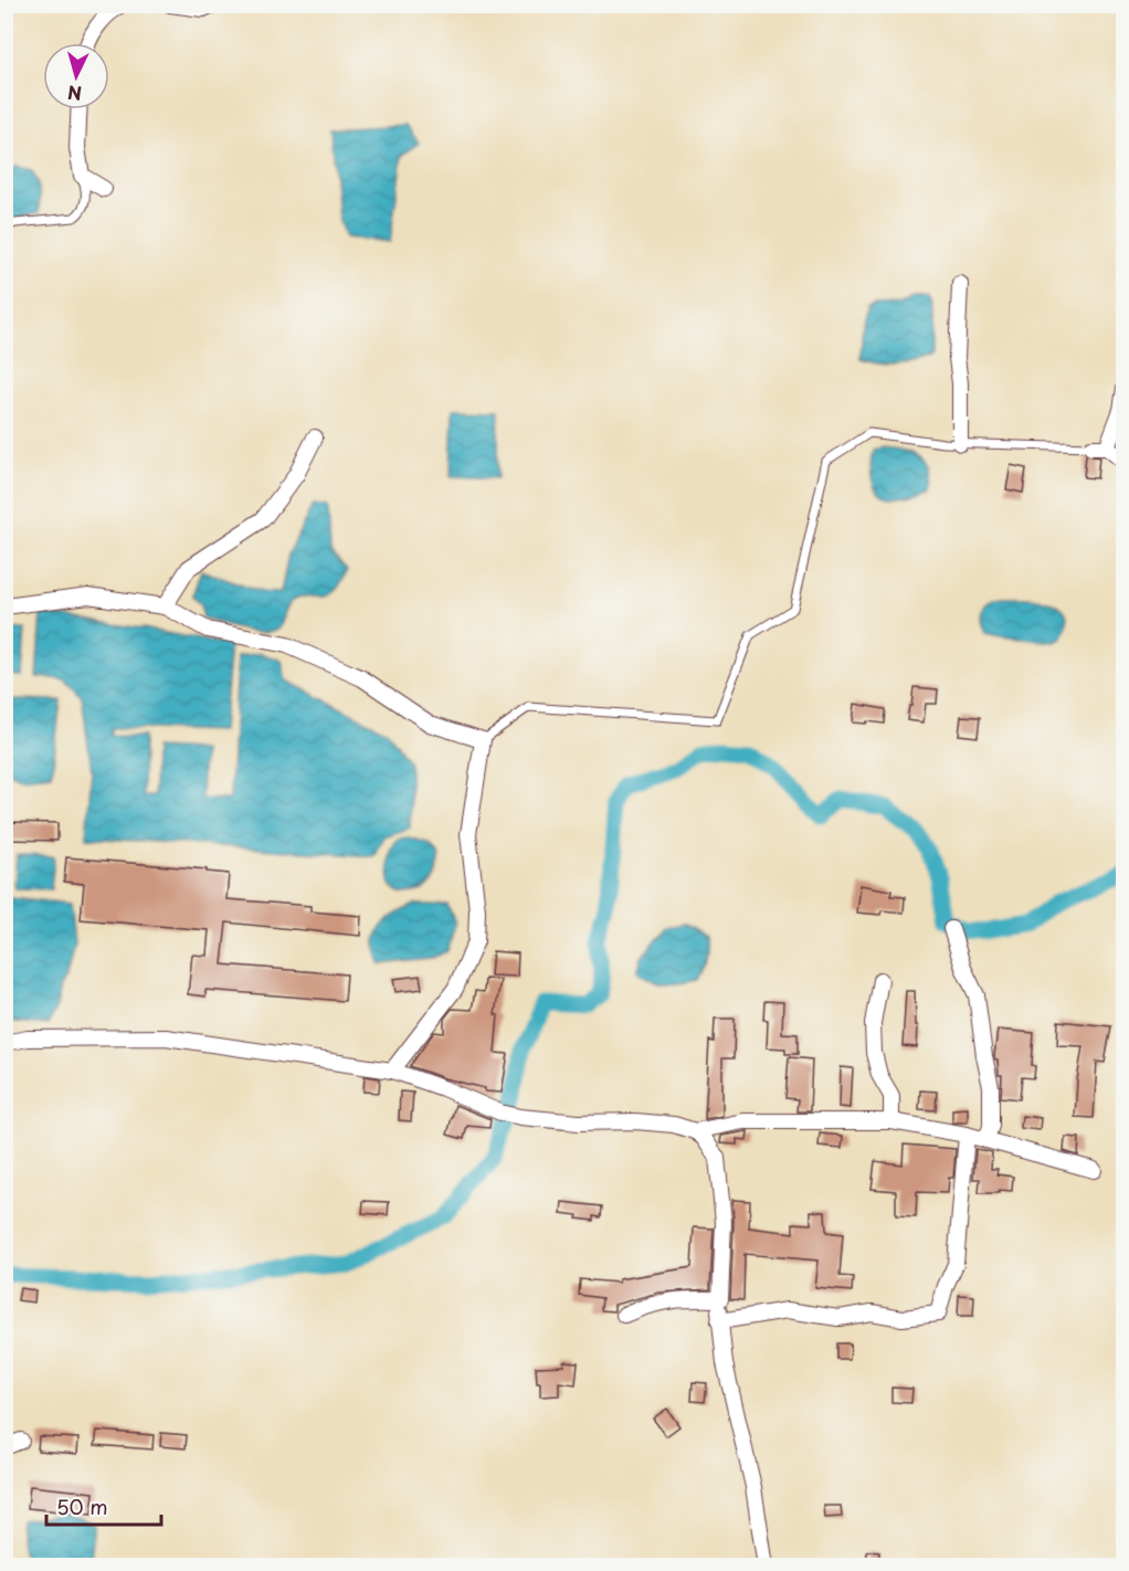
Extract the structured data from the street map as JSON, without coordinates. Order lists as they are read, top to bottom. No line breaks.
{"scale_bar":"50 m","north":"bottom"}
